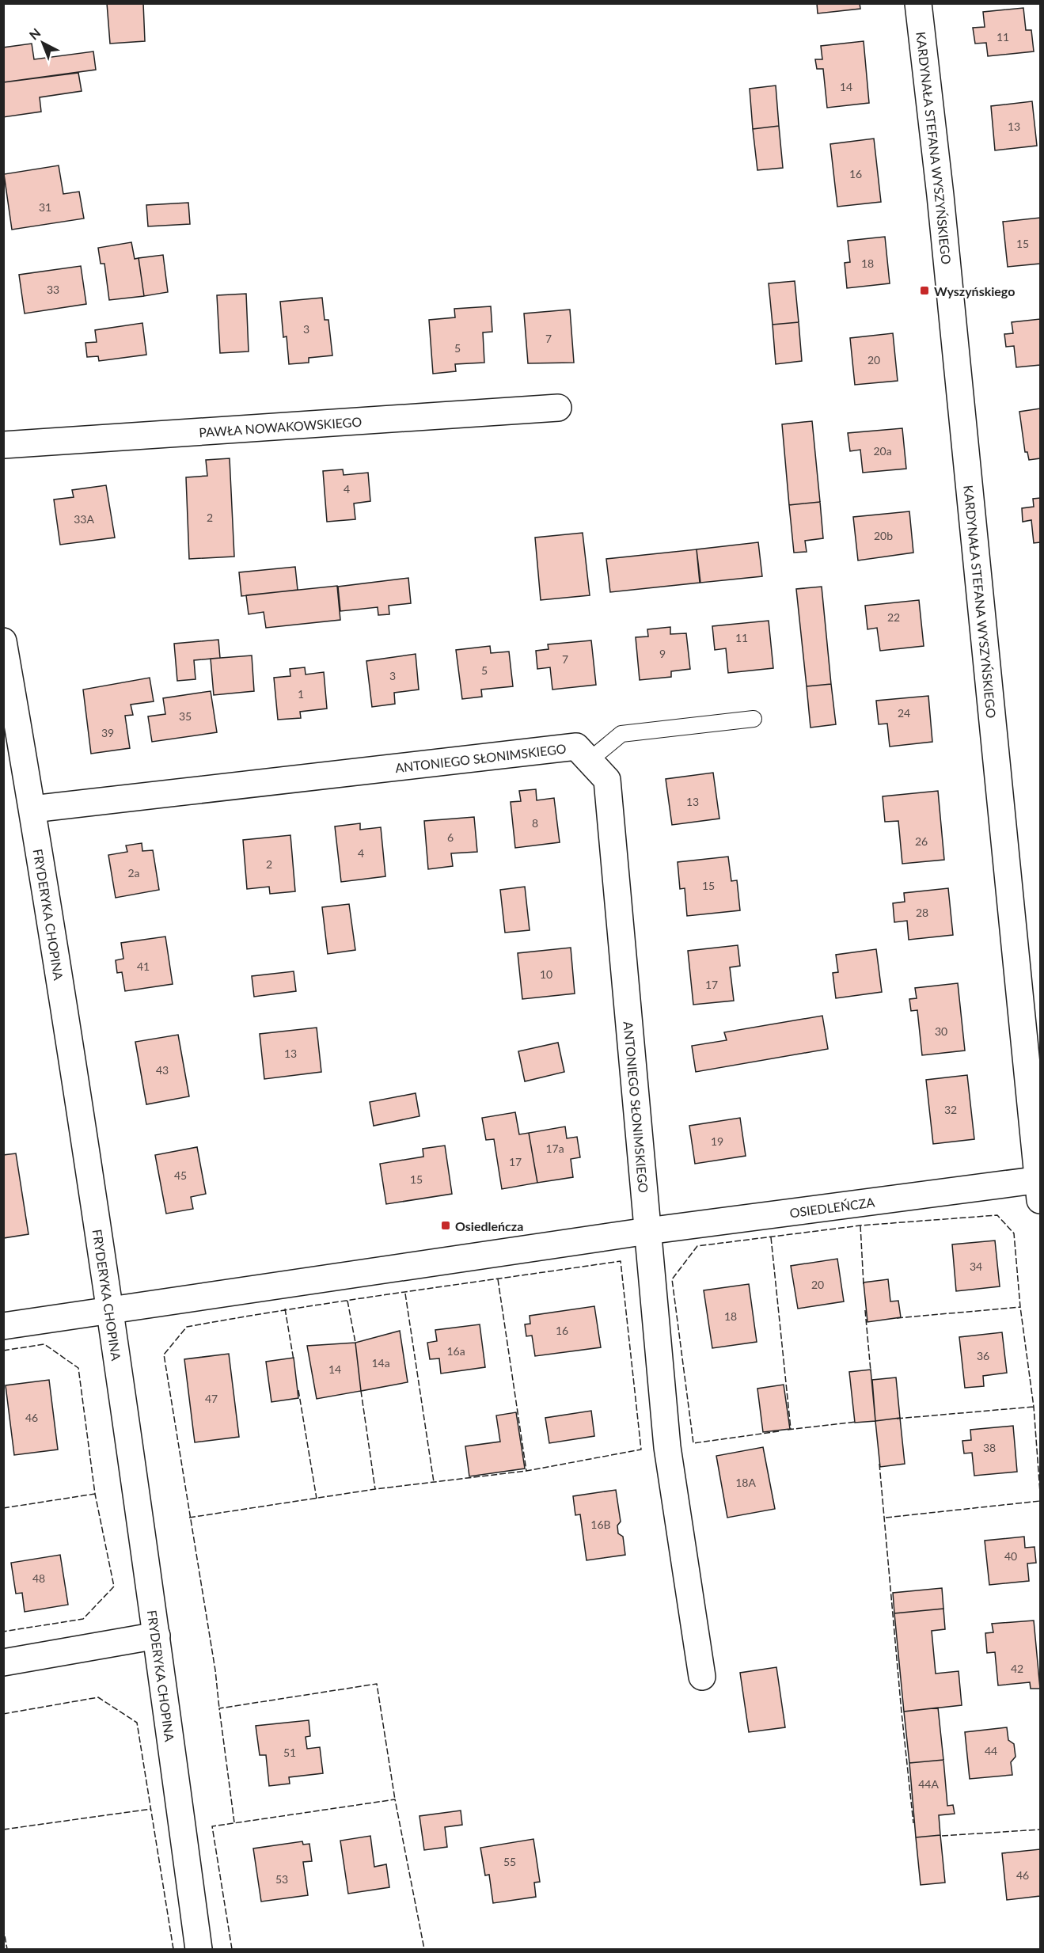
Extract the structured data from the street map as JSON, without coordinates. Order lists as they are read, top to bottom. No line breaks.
{"streets":{"street":["KARDYNAŁA STEFANA WYSZYŃSKIEGO","PAWŁA NOWAKOWSKIEGO","ANTONIEGO SŁONIMSKIEGO","FRYDERYKA CHOPINA","OSIEDLEŃCZA"]},"crossings":[["KARDYNAŁA STEFANA WYSZYŃSKIEGO","OSIEDLEŃCZA"],["ANTONIEGO SŁONIMSKIEGO","FRYDERYKA CHOPINA"],["ANTONIEGO SŁONIMSKIEGO","OSIEDLEŃCZA"],["FRYDERYKA CHOPINA","OSIEDLEŃCZA"]],"places":{"transit":["Wyszyńskiego","Osiedleńcza"]},"house_numbers":["11","14","13","16","31","15","18","33","3","7","5","20","20a","4","2","33A","20b","22","11","9","7","5","3","1","24","35","39","13","8","6","26","4","2","2a","15","28","41","10","17","30","13","43","32","19","17a","17","45","15","34","20","18","16","16a","36","14a","14","47","46","38","18A","16B","40","48","42","44","51","44A","55","46","53"],"north":"top left"}
